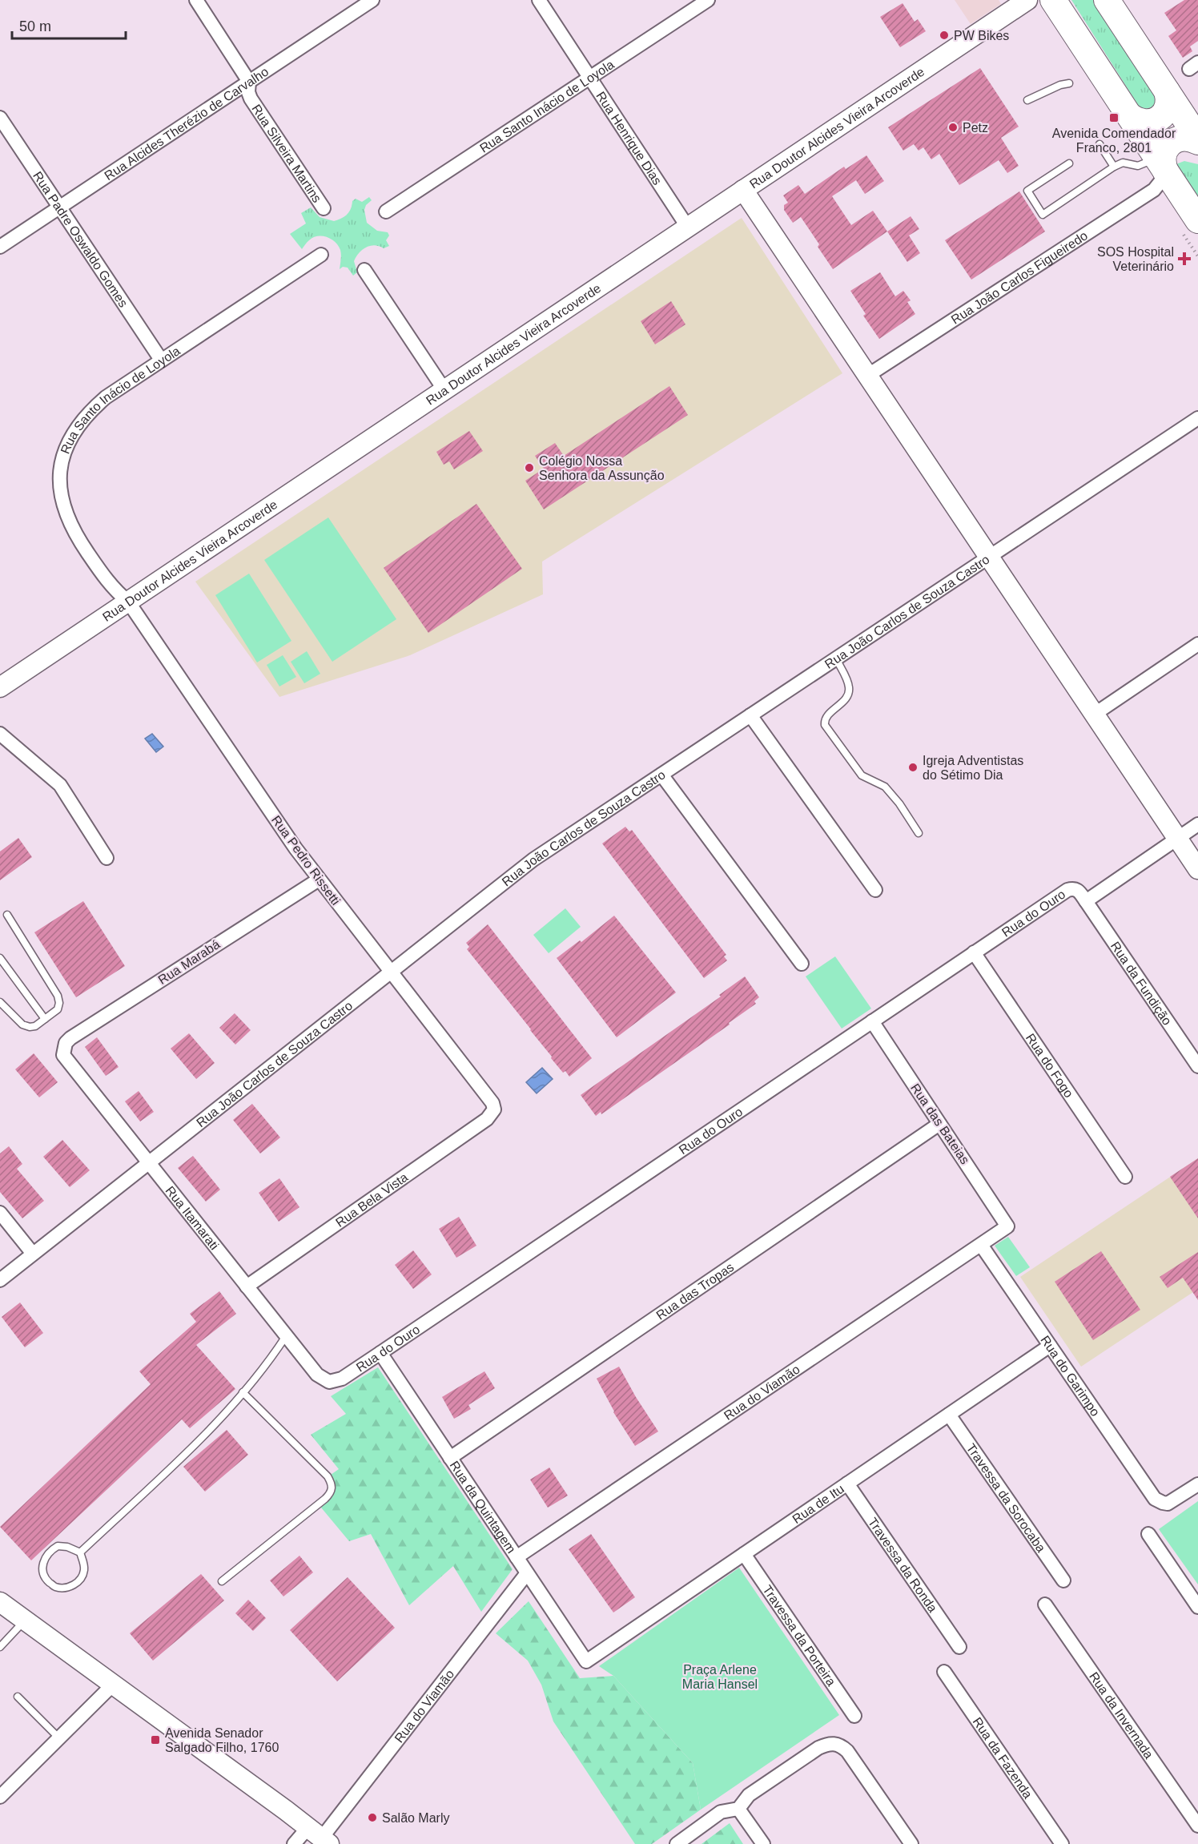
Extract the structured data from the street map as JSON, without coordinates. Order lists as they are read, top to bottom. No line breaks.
{"streets":{"street":["Rua Santo Inácio de Loyola","Rua Alcides Therézio de Carvalho","Rua Doutor Alcides Vieira Arcoverde","Rua Henrique Dias","Rua Silveira Martins","Rua Padre Oswaldo Gomes","Rua João Carlos Figueiredo","Rua João Carlos de Souza Castro","Rua Pedro Rissetti","Rua do Ouro","Rua Marabá","Rua da Fundição","Rua do Fogo","Rua das Bateias","Rua Bela Vista","Rua Itamarati","Rua das Tropas","Rua do Garimpo","Rua do Viamão","Travessa da Sorocaba","Rua de Itu","Rua da Quintagem","Travessa da Ronda","Travessa da Porteira","Rua da Invernada","Rua da Fazenda"]},"crossings":[["Rua Santo Inácio de Loyola","Rua Doutor Alcides Vieira Arcoverde"],["Rua Santo Inácio de Loyola","Rua Henrique Dias"],["Rua Santo Inácio de Loyola","Rua Padre Oswaldo Gomes"],["Rua Santo Inácio de Loyola","Rua Pedro Rissetti"],["Rua Alcides Therézio de Carvalho","Rua Silveira Martins"],["Rua Alcides Therézio de Carvalho","Rua Padre Oswaldo Gomes"],["Rua Doutor Alcides Vieira Arcoverde","Rua Henrique Dias"],["Rua Doutor Alcides Vieira Arcoverde","Rua Pedro Rissetti"],["Rua João Carlos de Souza Castro","Rua Pedro Rissetti"],["Rua João Carlos de Souza Castro","Rua Itamarati"],["Rua Pedro Rissetti","Rua Marabá"],["Rua Pedro Rissetti","Rua Bela Vista"],["Rua do Ouro","Rua da Fundição"],["Rua do Ouro","Rua do Fogo"],["Rua do Ouro","Rua das Bateias"],["Rua do Ouro","Rua Itamarati"],["Rua do Ouro","Rua da Quintagem"],["Rua Marabá","Rua Itamarati"],["Rua das Bateias","Rua das Tropas"],["Rua das Bateias","Rua do Viamão"],["Rua Bela Vista","Rua Itamarati"],["Rua das Tropas","Rua da Quintagem"],["Rua do Garimpo","Rua do Viamão"],["Rua do Garimpo","Rua de Itu"],["Rua do Viamão","Rua da Quintagem"],["Travessa da Sorocaba","Rua de Itu"],["Rua de Itu","Rua da Quintagem"],["Rua de Itu","Travessa da Ronda"],["Rua de Itu","Travessa da Porteira"]],"parks":["Praça Arlene Maria Hansel"],"places":{"other":["PW Bikes","Petz","Colégio Nossa Senhora da Assunção","Igreja Adventistas do Sétimo Dia","Salão Marly"],"transit":["Avenida Comendador Franco, 2801","Avenida Senador Salgado Filho, 1760"],"health":["SOS Hospital Veterinário"]},"scale_bar":"50 m"}
